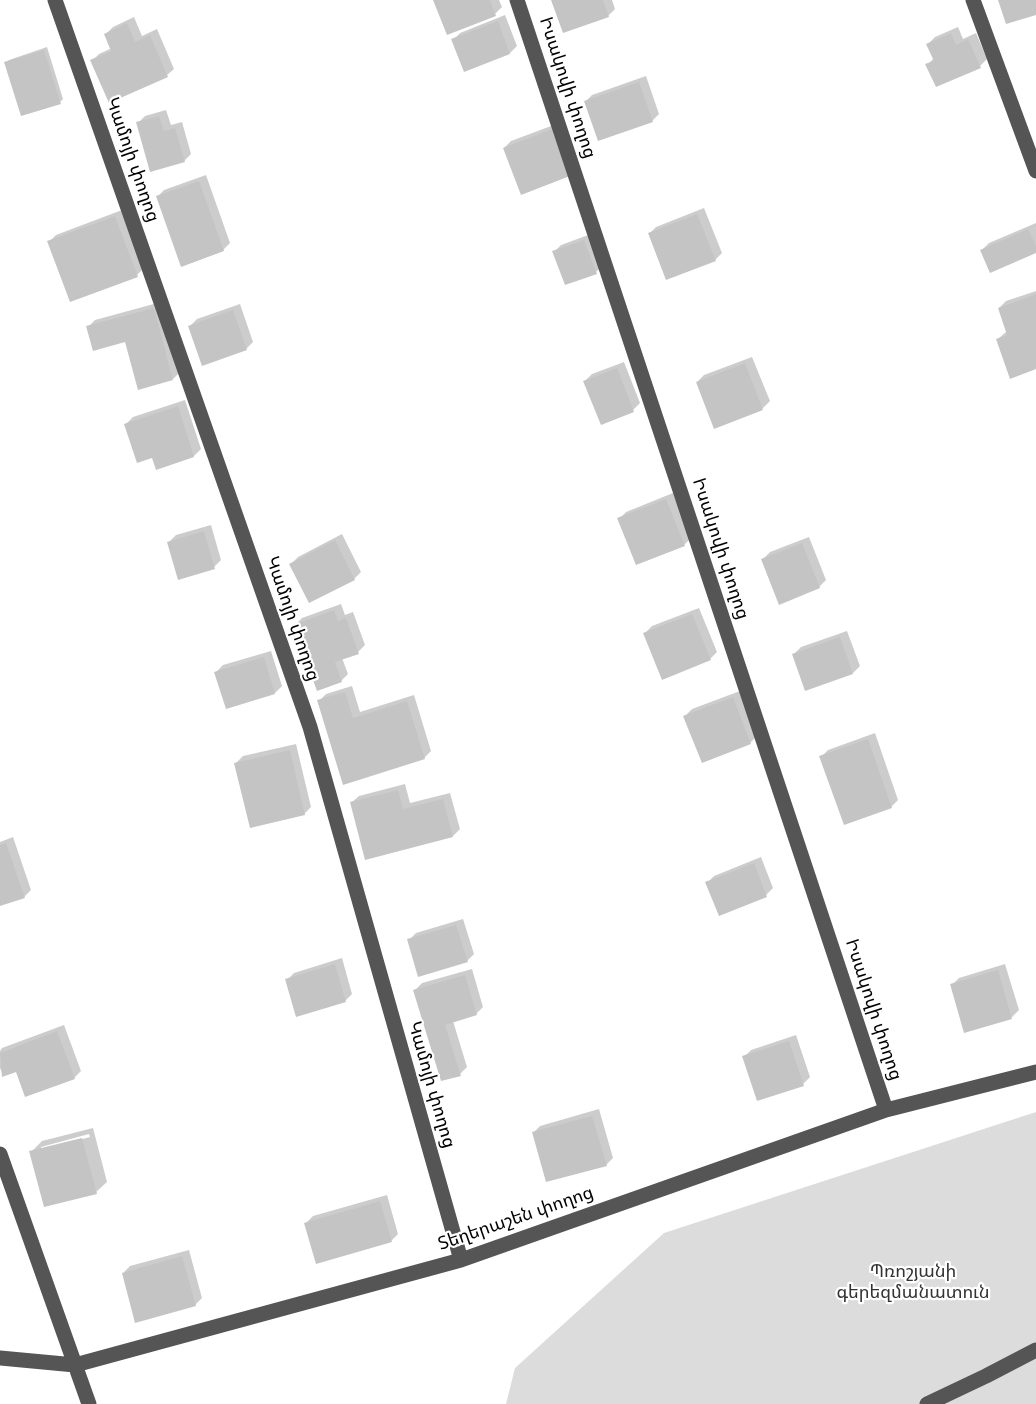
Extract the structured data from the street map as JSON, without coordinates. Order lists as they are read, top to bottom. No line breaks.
{"streets":{"street":["Իսակովի փողոց","Կամոյի փողոց","Տեղերաշեն փողոց"]},"crossings":[["Իսակովի փողոց","Տեղերաշեն փողոց"],["Կամոյի փողոց","Տեղերաշեն փողոց"]],"parks":["Պռոշյանի գերեզմանատուն"]}
